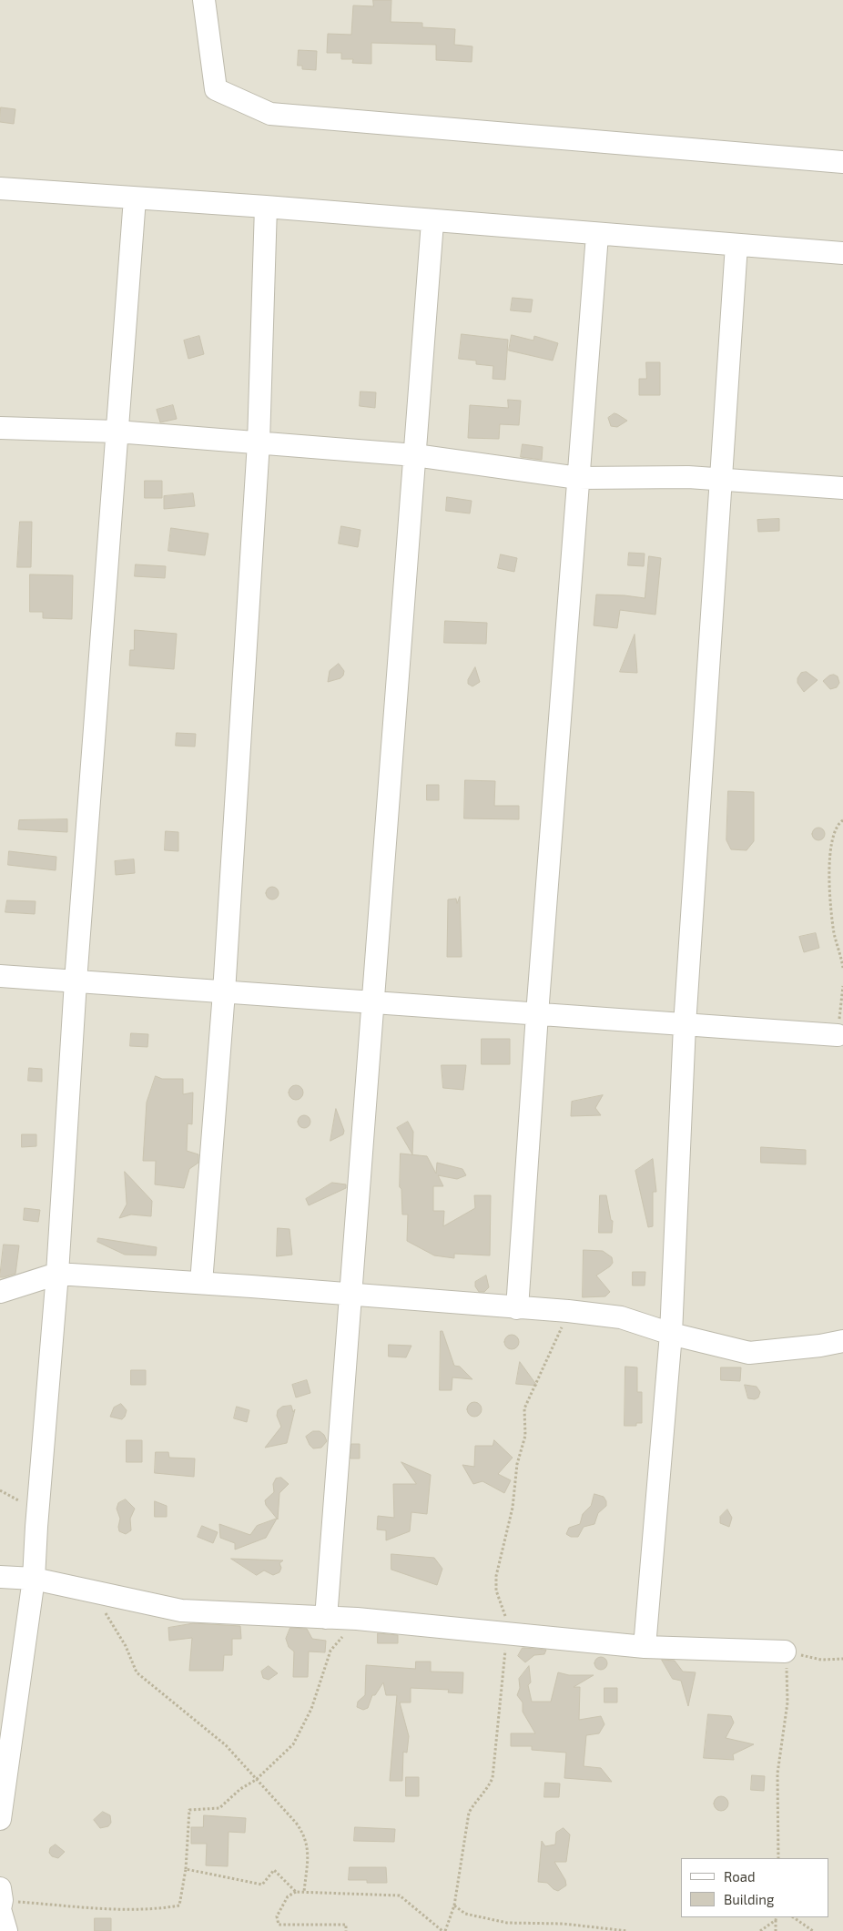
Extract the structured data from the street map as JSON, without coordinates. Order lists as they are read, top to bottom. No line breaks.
{"legend":["Road","Building"]}
